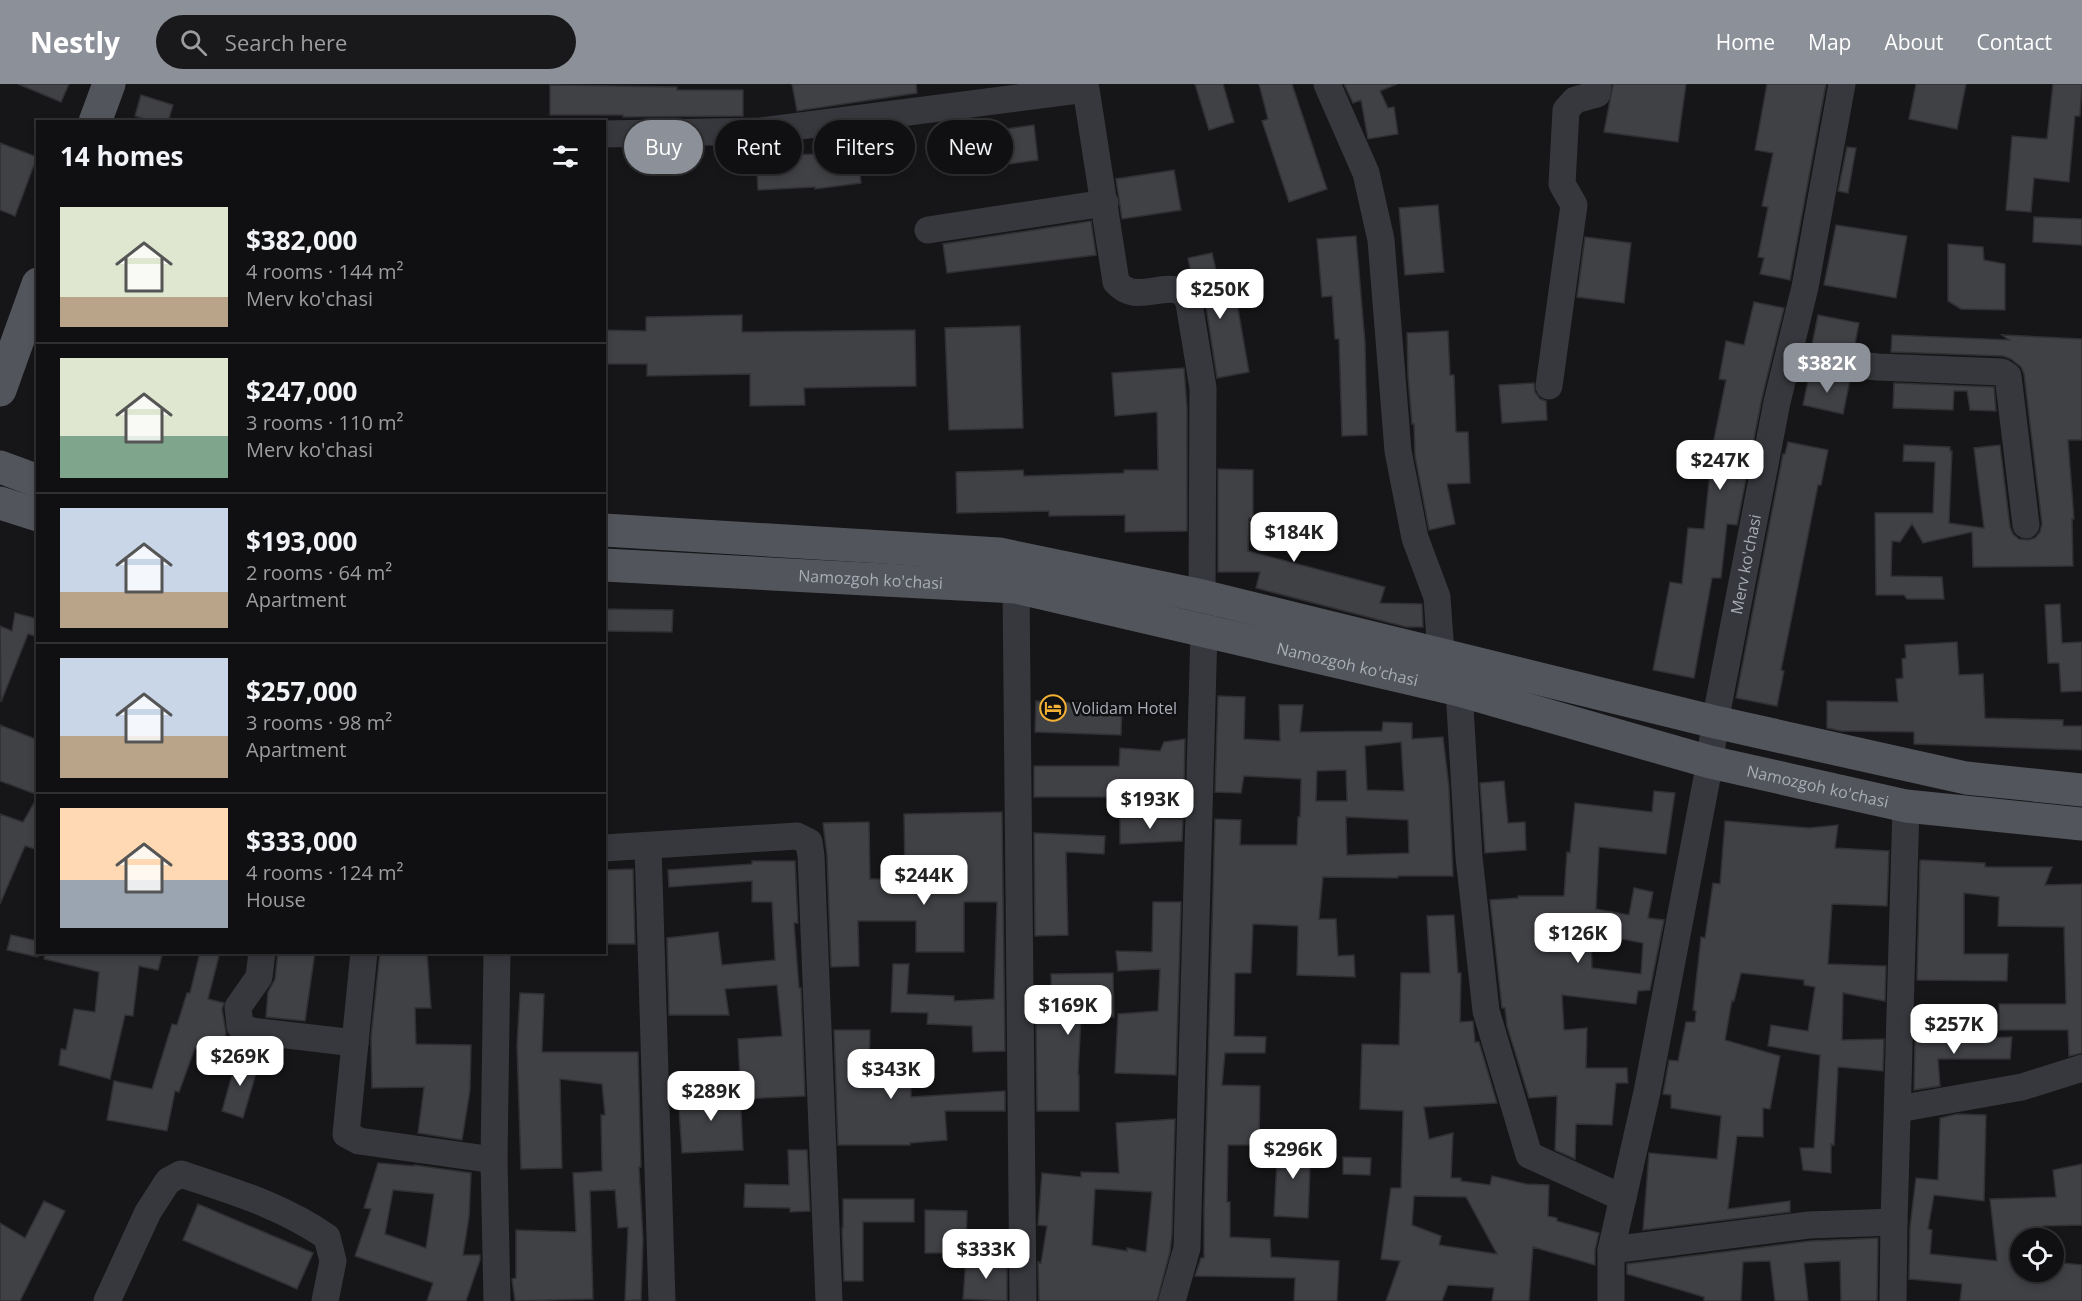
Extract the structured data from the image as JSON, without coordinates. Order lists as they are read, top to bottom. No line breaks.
{"streets":{"main road":["Namozgoh ko'chasi"],"street":["Merv ko'chasi"]},"crossings":[["Merv ko'chasi","Namozgoh ko'chasi"]],"places":{"hotel":["Volidam Hotel"]},"page":{"header":"Nestly","search":"Search here","nav":["Home","Map","About","Contact"],"chip":["Buy","Rent","Filters","New"],"heading":"14 homes","list":[{"name":"$382,000","note":"4 rooms · 144 m² · Merv ko'chasi"},{"name":"$247,000","note":"3 rooms · 110 m² · Merv ko'chasi"},{"name":"$193,000","note":"2 rooms · 64 m² · Apartment"},{"name":"$257,000","note":"3 rooms · 98 m² · Apartment"},{"name":"$333,000","note":"4 rooms · 124 m² · House"}],"price":["$250K","$382K","$247K","$184K","$193K","$244K","$126K","$169K","$257K","$269K","$343K","$289K","$296K","$333K"]}}
